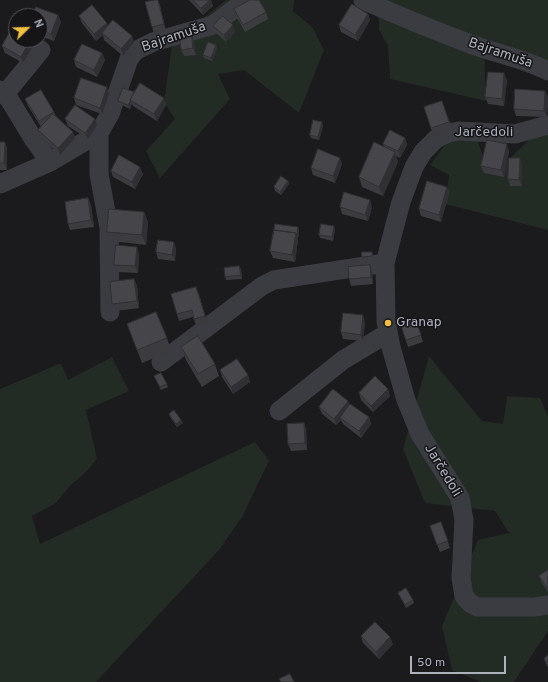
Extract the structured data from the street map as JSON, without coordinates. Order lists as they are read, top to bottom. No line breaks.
{"streets":{"street":["Bajramuša","Jarčedoli"]},"places":["Granap"],"scale_bar":"50 m","north":"top right"}
